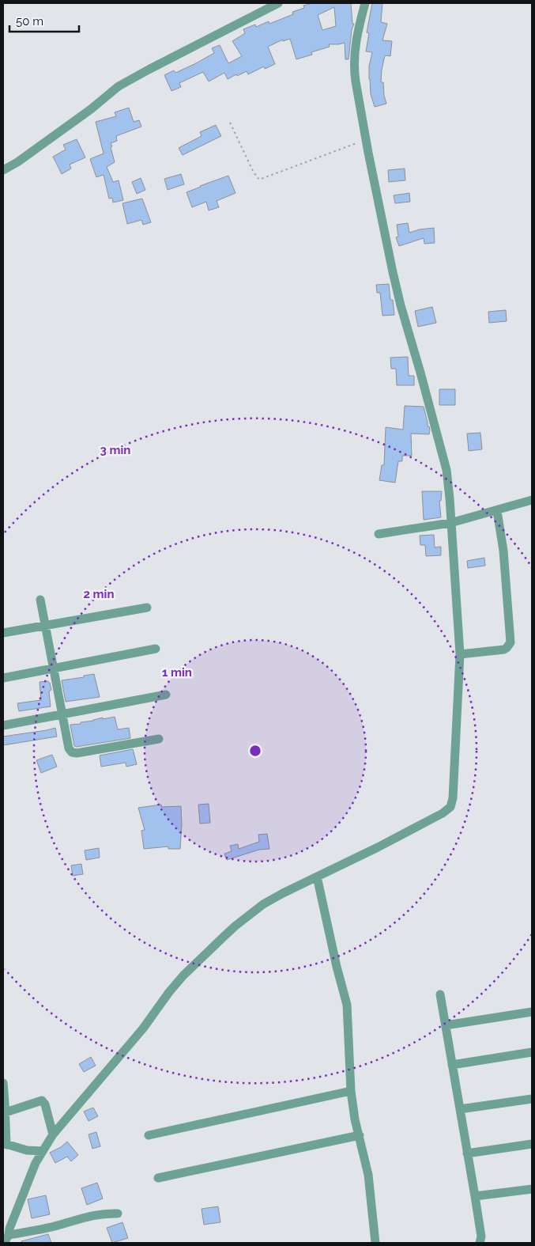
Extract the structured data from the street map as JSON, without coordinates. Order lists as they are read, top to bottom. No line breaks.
{"scale_bar":"50 m","rings":["3 min","2 min","1 min"]}
